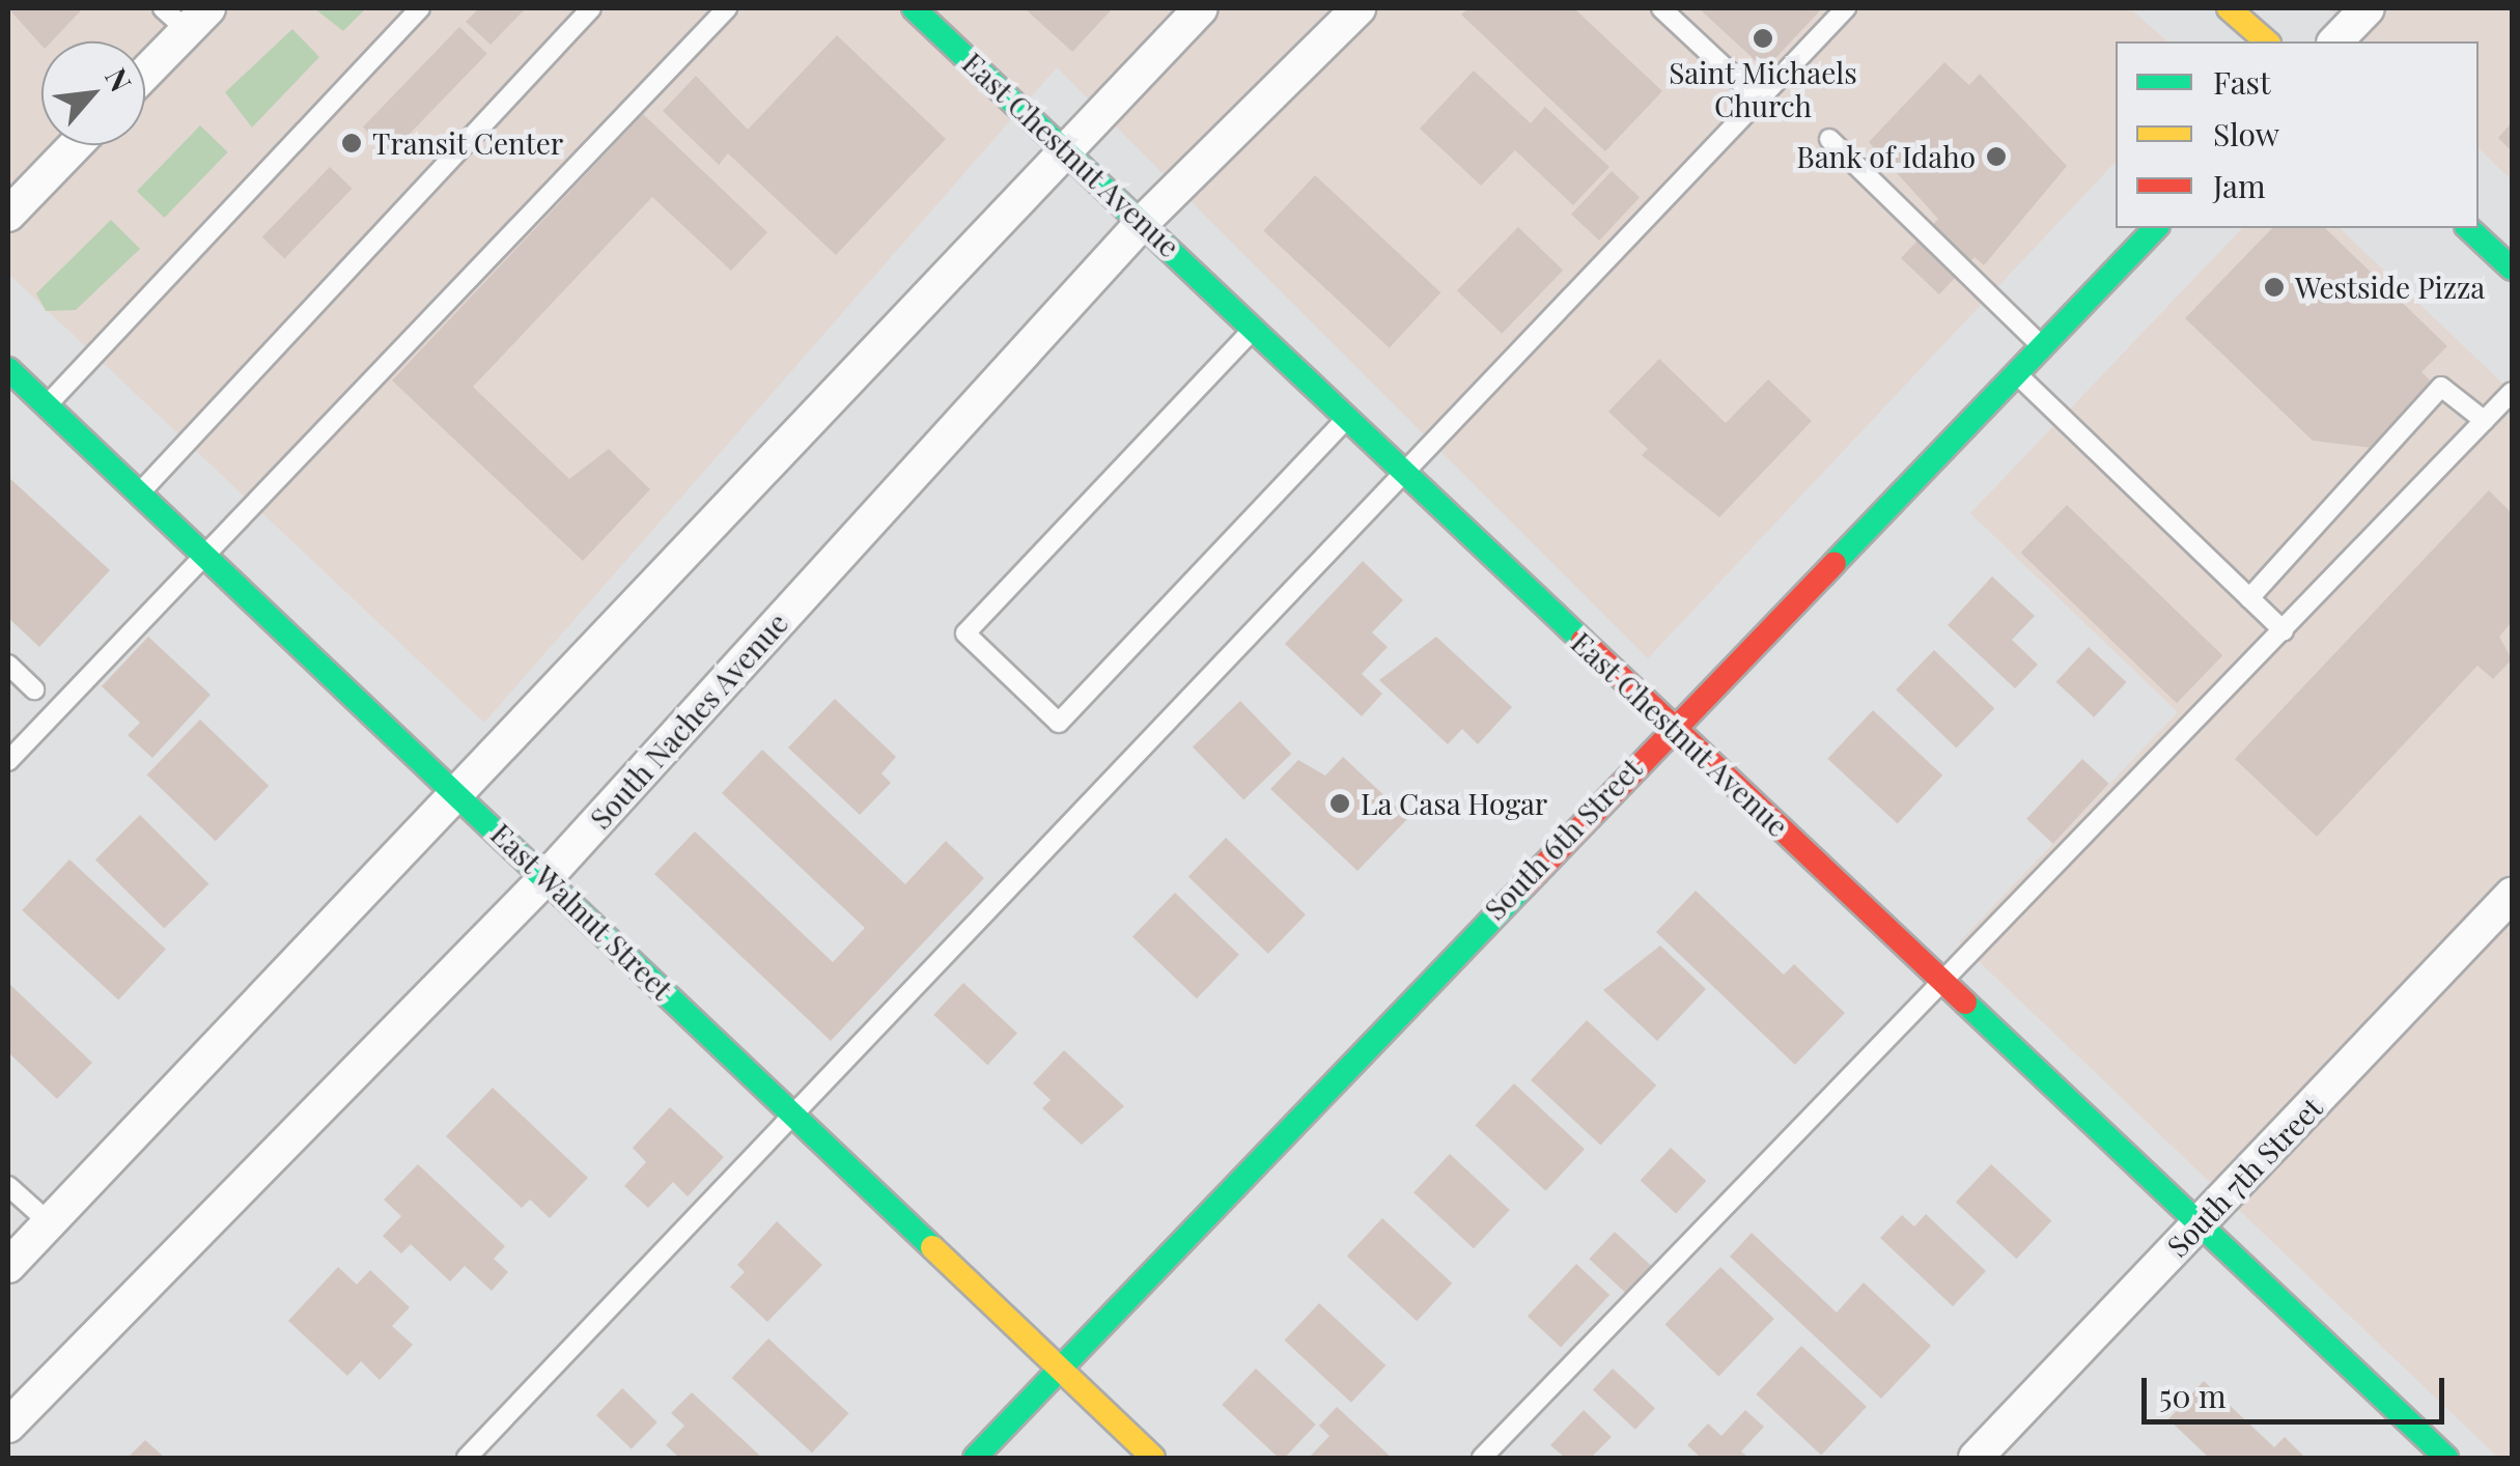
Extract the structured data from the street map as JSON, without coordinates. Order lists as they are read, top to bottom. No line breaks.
{"streets":{"street":["East Chestnut Avenue","South Naches Avenue","South 6th Street","East Walnut Street","South 7th Street"]},"crossings":[["East Chestnut Avenue","South Naches Avenue"],["East Chestnut Avenue","South 6th Street"],["East Chestnut Avenue","South 7th Street"],["South Naches Avenue","East Walnut Street"],["South 6th Street","East Walnut Street"]],"places":["Saint Michaels Church","Transit Center","Bank of Idaho","Westside Pizza","La Casa Hogar"],"legend":["Fast","Slow","Jam"],"scale_bar":"50 m","north":"top right"}
